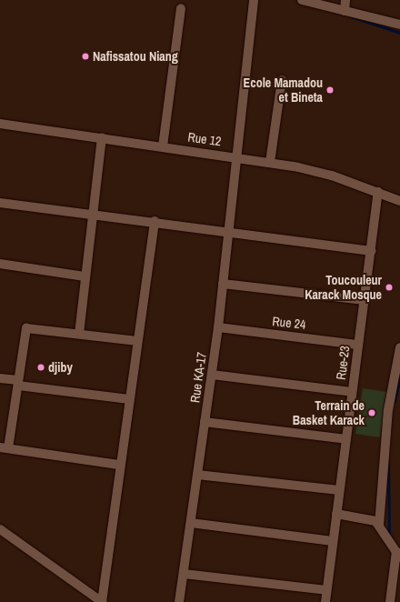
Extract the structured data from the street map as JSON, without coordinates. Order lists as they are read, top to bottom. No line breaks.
{"streets":{"street":["Rue 12","Rue 24","Rue-23","Rue KA-17"]},"crossings":[["Rue 12","Rue-23"],["Rue 12","Rue KA-17"],["Rue 24","Rue-23"],["Rue 24","Rue KA-17"]],"places":["Nafissatou Niang","Ecole Mamadou et Bineta","Toucouleur Karack Mosque","djiby","Terrain de Basket Karack"]}
